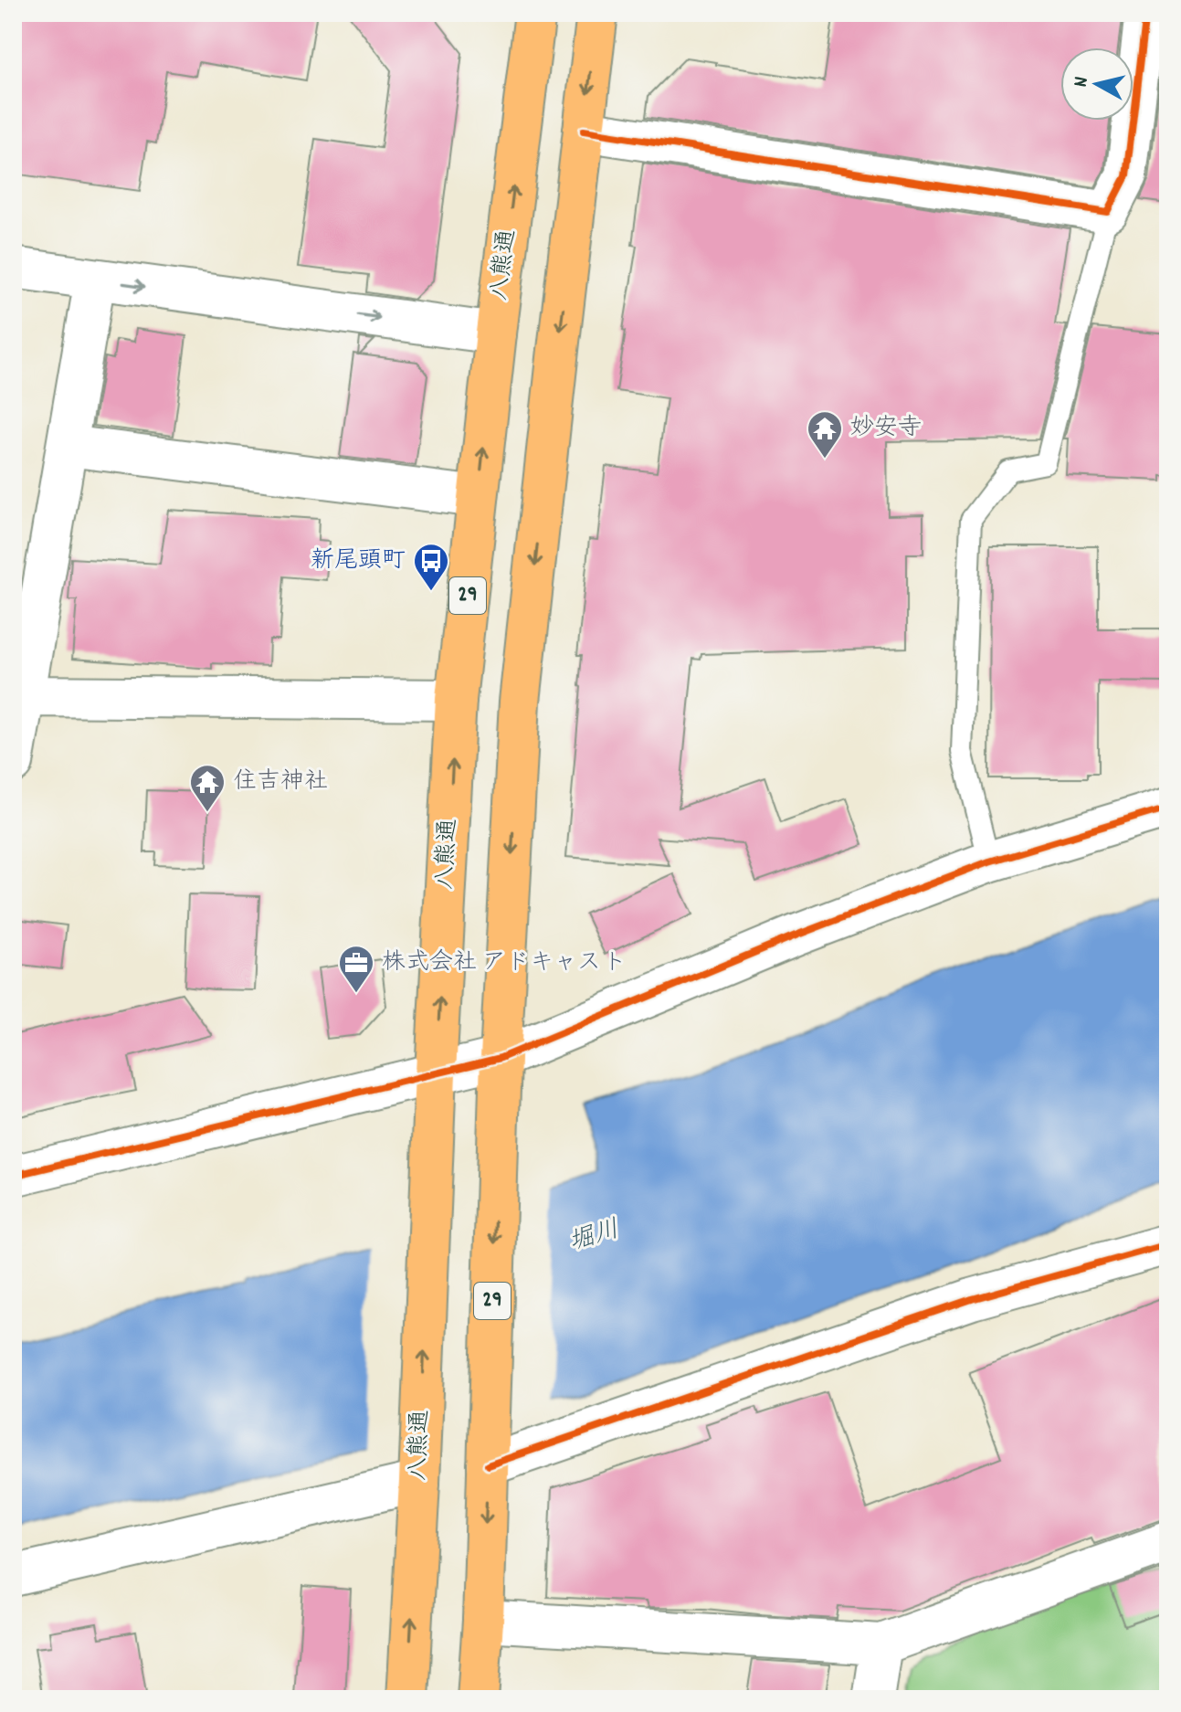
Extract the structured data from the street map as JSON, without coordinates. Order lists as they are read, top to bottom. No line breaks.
{"streets":{"main road":["八熊通","29"]},"water":["堀川"],"places":{"temple":["妙安寺","住吉神社"],"bus stop":["新尾頭町"],"office":["株式会社 アドキャスト"]},"north":"left"}
